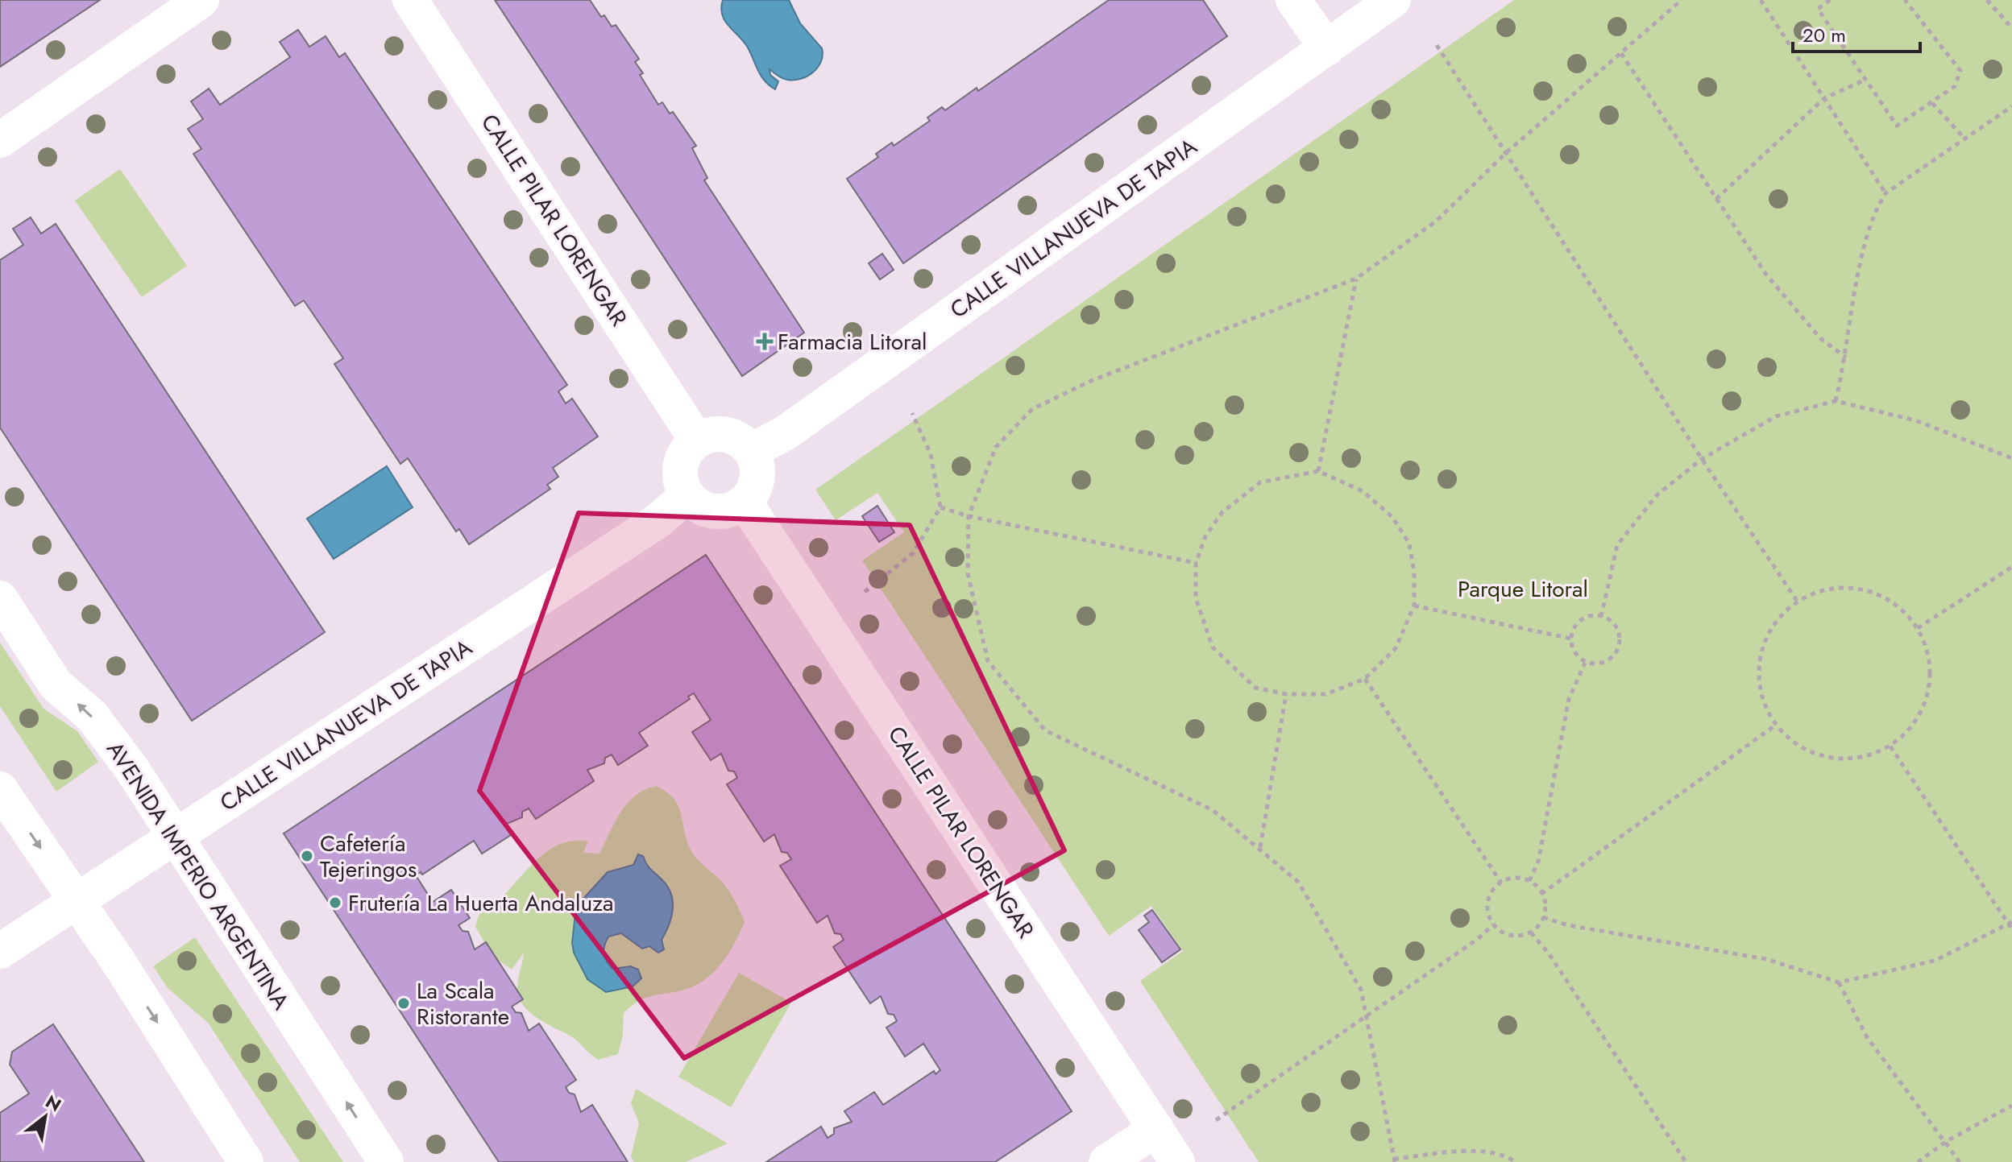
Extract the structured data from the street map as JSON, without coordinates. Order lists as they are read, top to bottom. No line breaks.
{"streets":{"street":["CALLE PILAR LORENGAR","CALLE VILLANUEVA DE TAPIA","AVENIDA IMPERIO ARGENTINA"]},"crossings":[["CALLE PILAR LORENGAR","CALLE VILLANUEVA DE TAPIA"],["CALLE VILLANUEVA DE TAPIA","AVENIDA IMPERIO ARGENTINA"]],"parks":["Parque Litoral"],"places":{"health":["Farmacia Litoral"],"other":["Cafetería Tejeringos","Frutería La Huerta Andaluza","La Scala Ristorante"]},"scale_bar":"20 m","north":"top right"}
